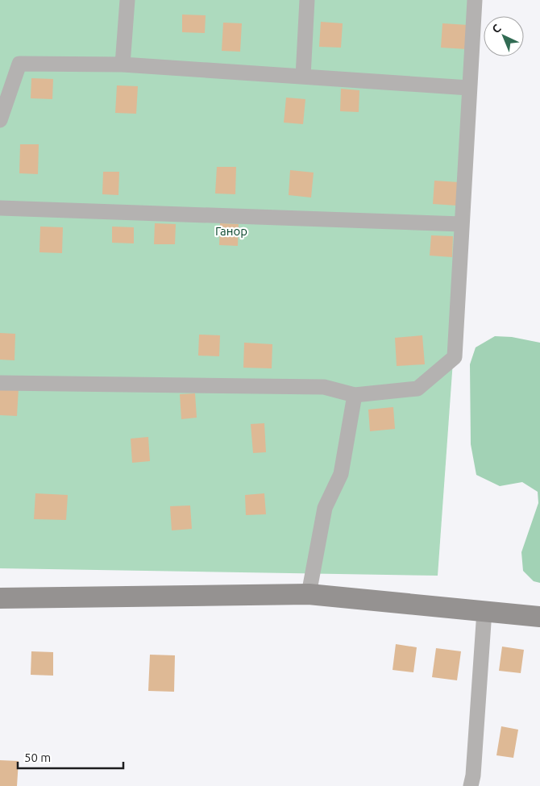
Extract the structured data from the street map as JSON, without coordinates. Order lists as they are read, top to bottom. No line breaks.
{"parks":["Ганор"],"scale_bar":"50 m","north":"top left"}
